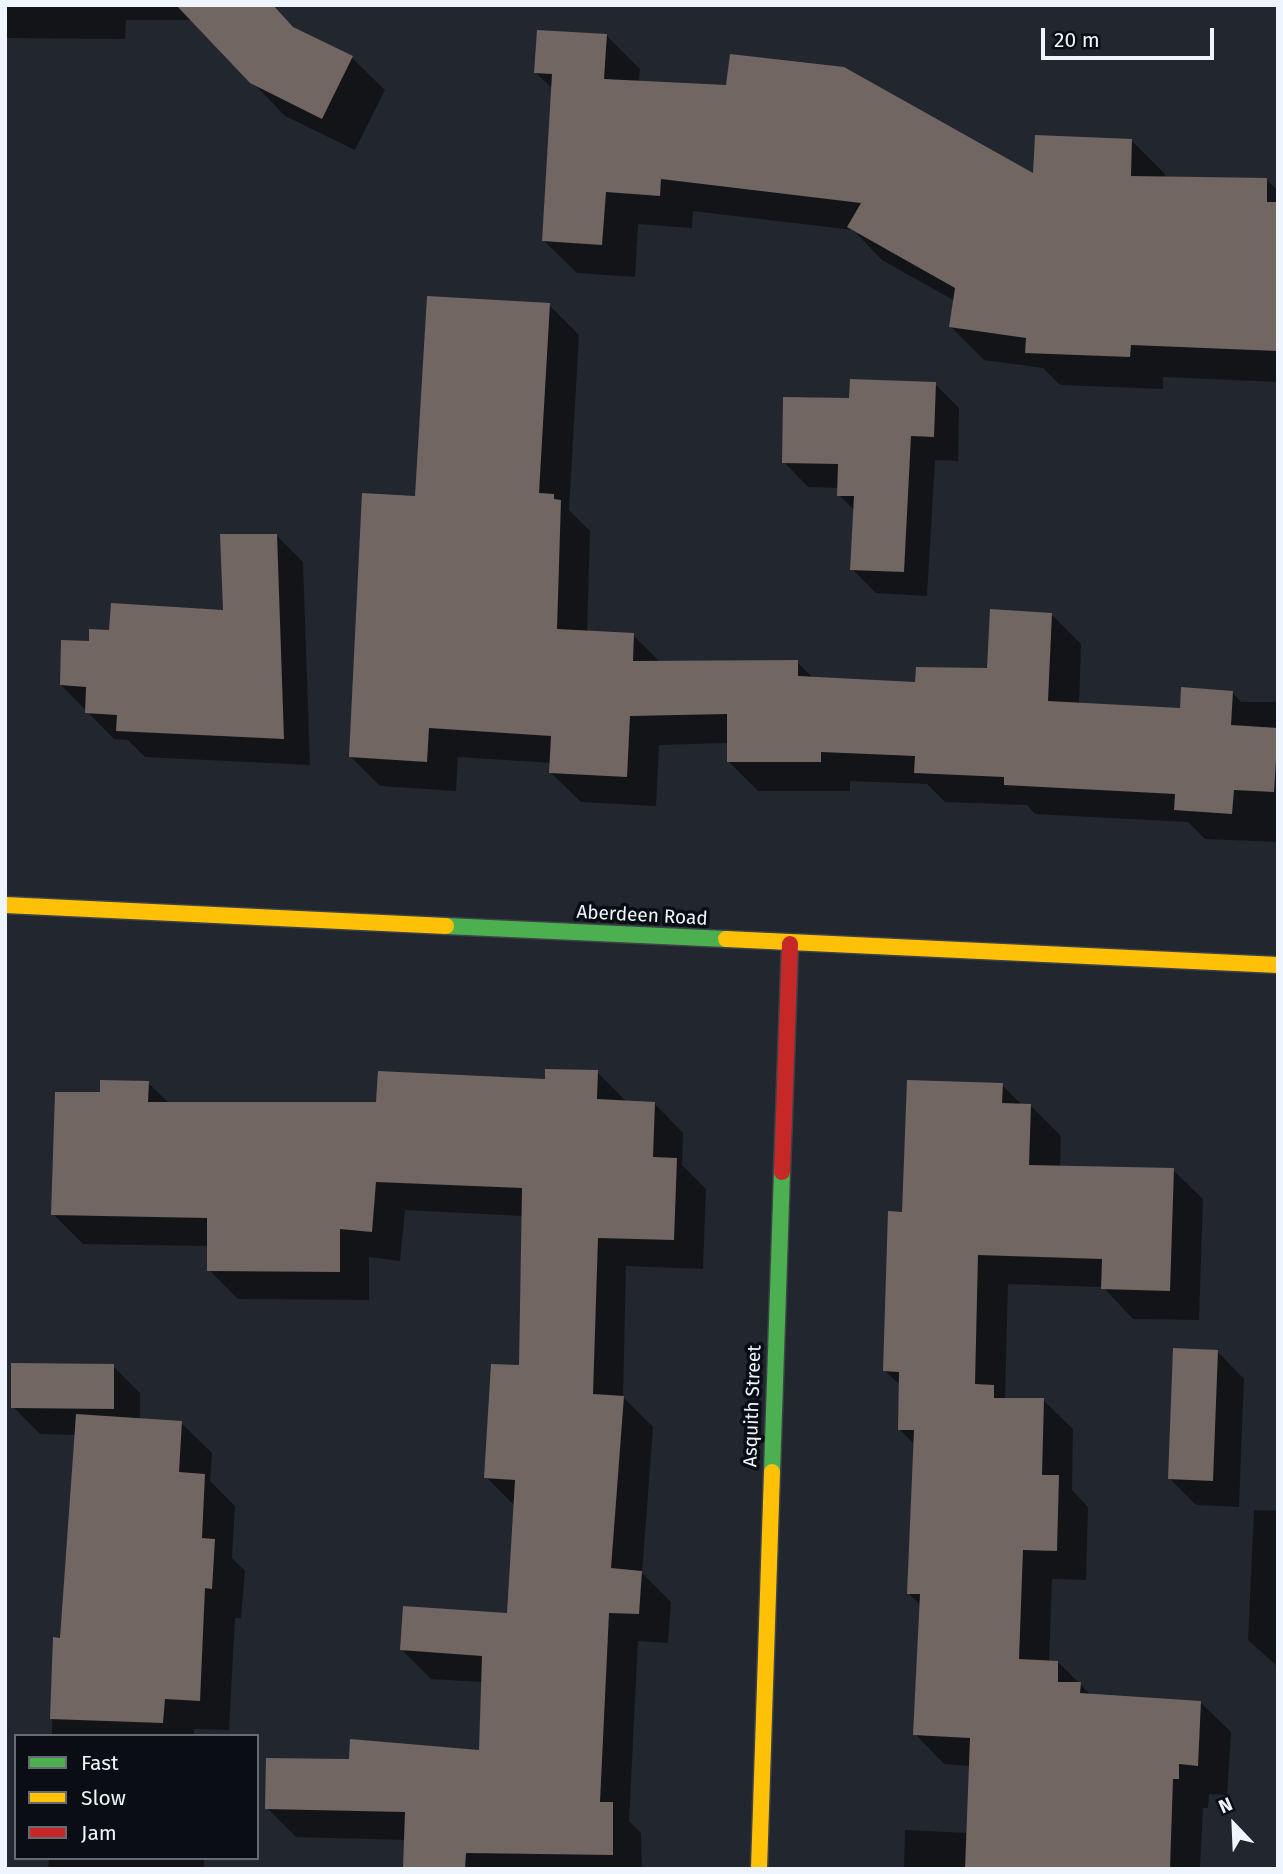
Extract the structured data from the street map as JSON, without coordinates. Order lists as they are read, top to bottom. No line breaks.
{"streets":{"street":["Aberdeen Road","Asquith Street"]},"crossings":[["Aberdeen Road","Asquith Street"]],"legend":["Fast","Slow","Jam"],"scale_bar":"20 m","north":"top left"}
